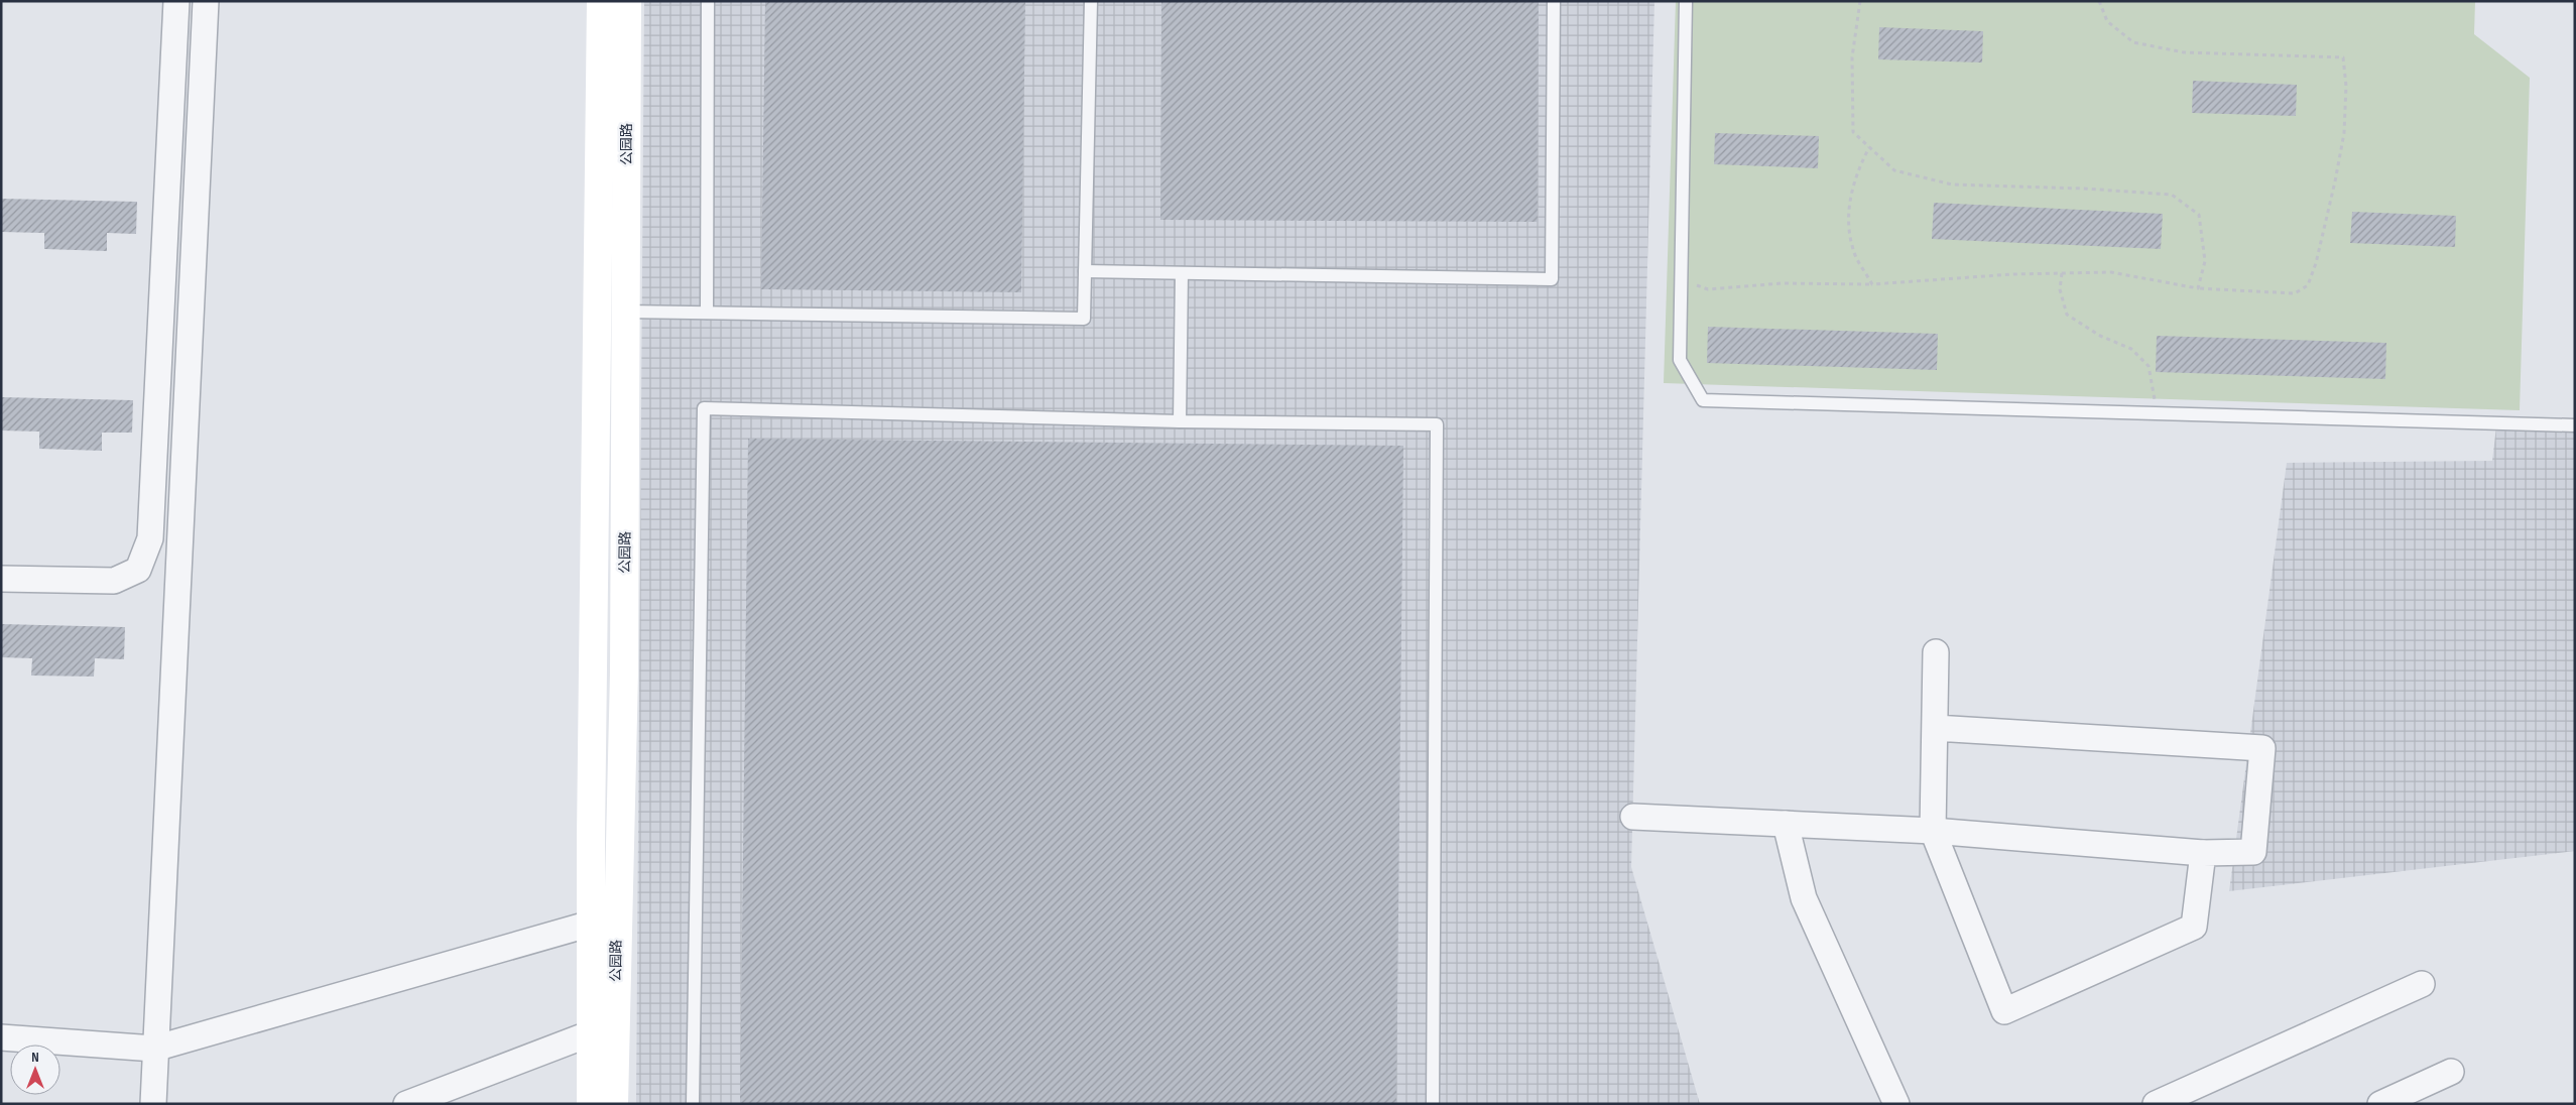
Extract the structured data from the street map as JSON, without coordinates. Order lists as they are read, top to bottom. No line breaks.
{"streets":{"street":["公园路"]},"north":"top"}
